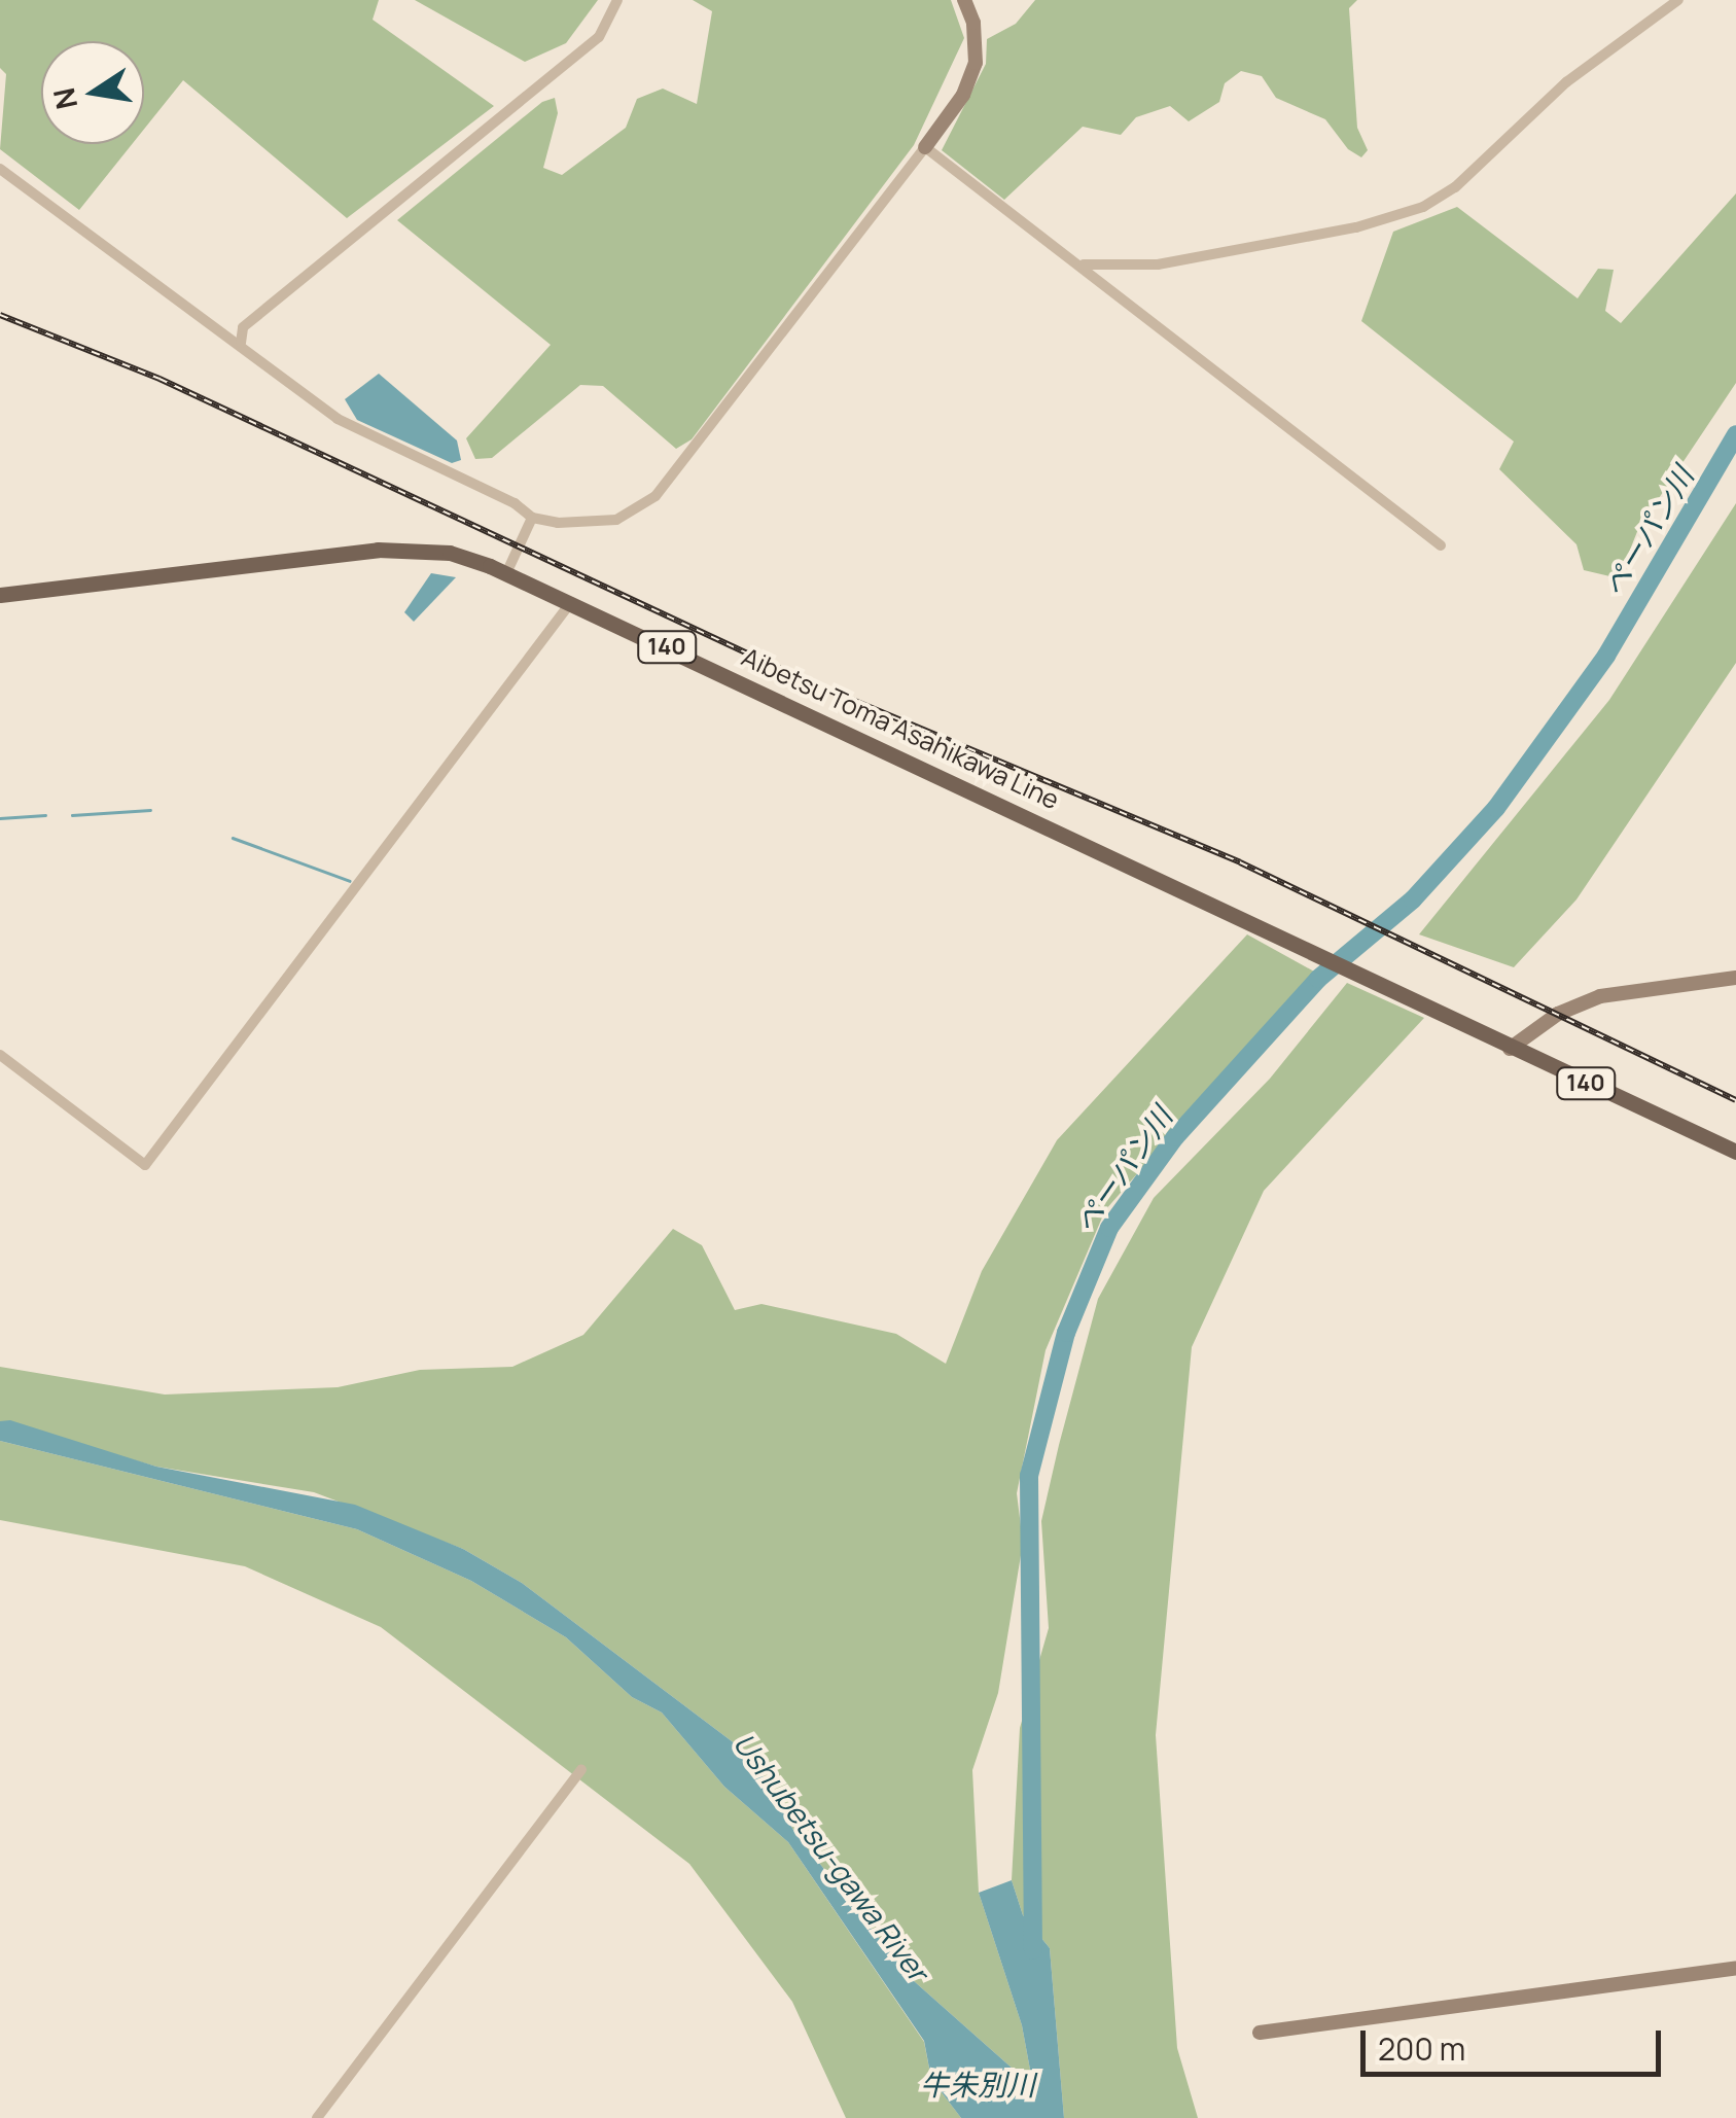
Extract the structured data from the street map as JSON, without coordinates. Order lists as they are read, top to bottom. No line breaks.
{"streets":{"main road":["140","Aibetsu Toma Asahikawa Line"]},"water":["ペーパン川","Ushubetsu-gawa River","牛朱別川"],"scale_bar":"200 m","north":"left"}
